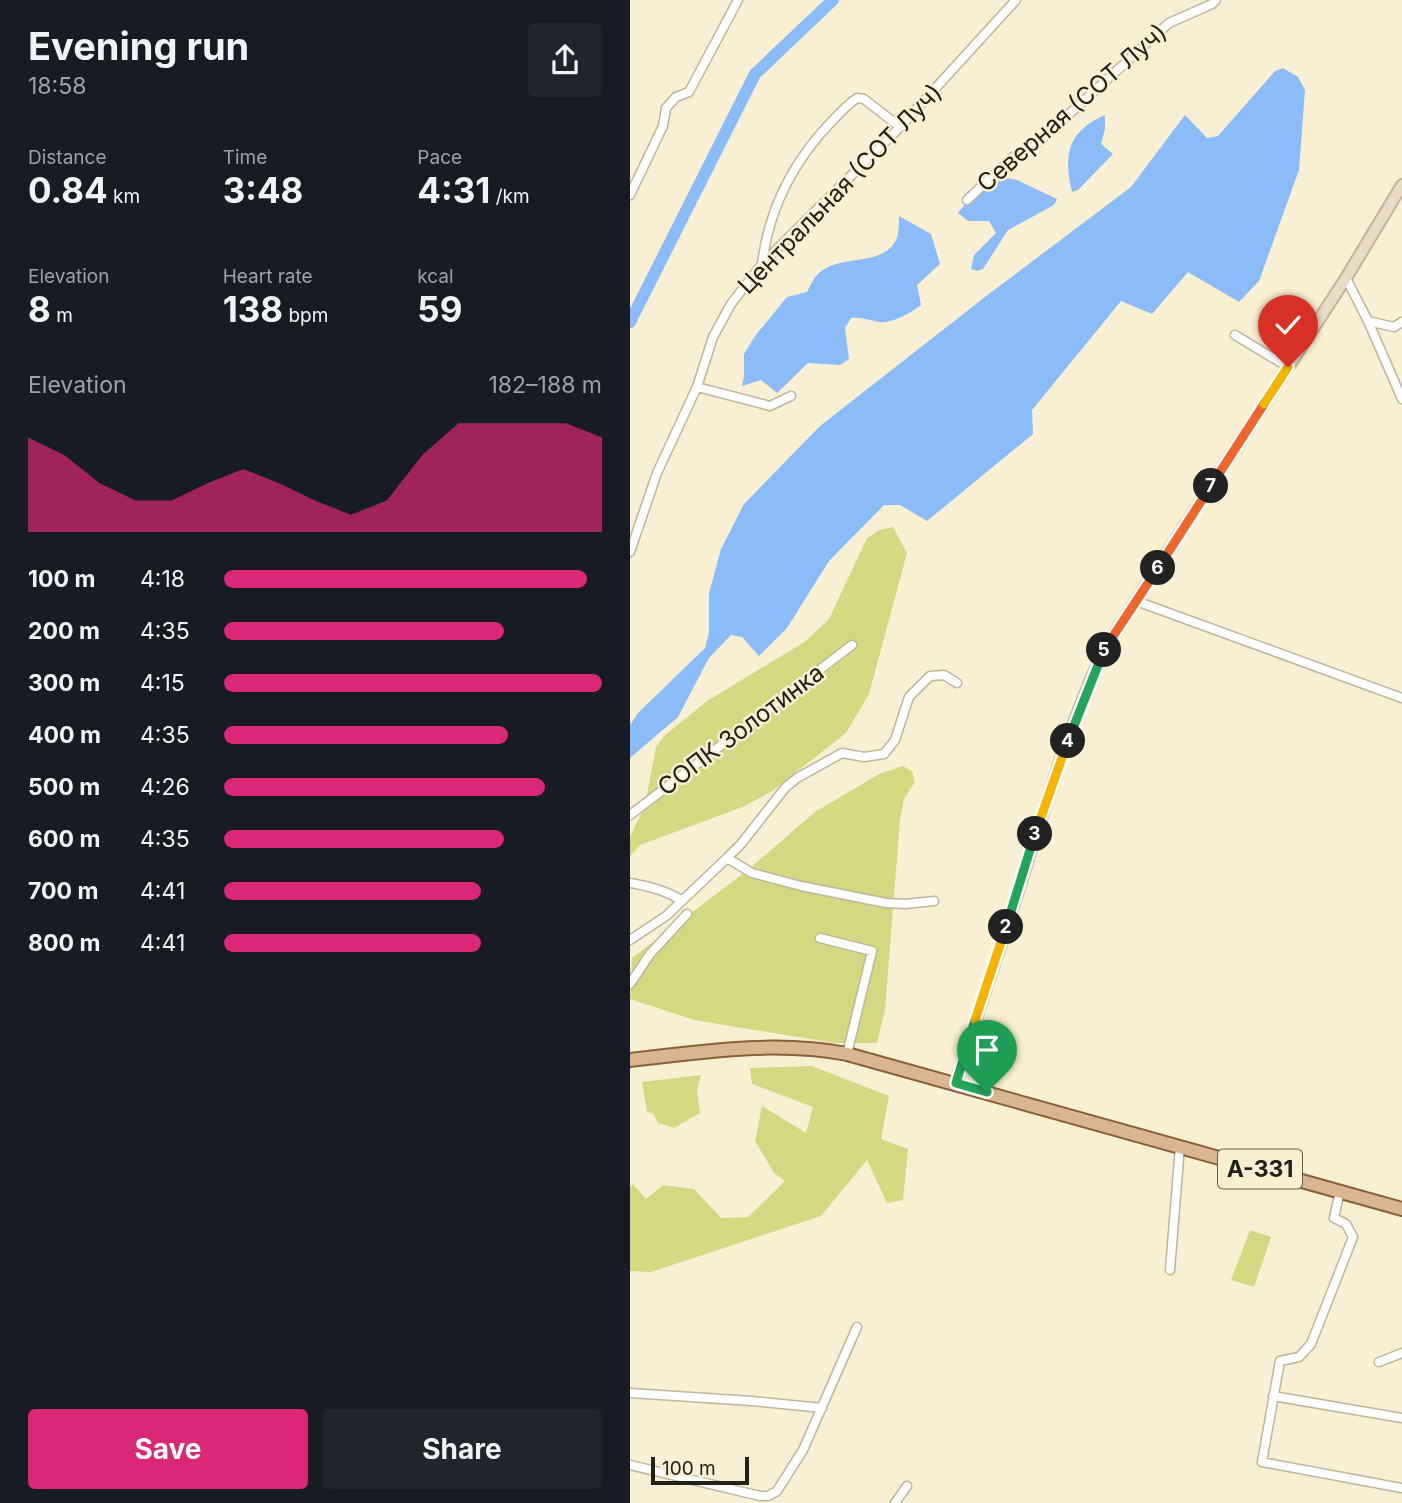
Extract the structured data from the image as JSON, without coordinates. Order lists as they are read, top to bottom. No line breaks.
{"streets":{"main road":["А-331"],"street":["Северная (СОТ Луч)","Центральная (СОТ Луч)","СОПК Золотинка"]},"scale_bar":"100 m","page":{"heading":["Evening run","18:58"],"stats":[["Distance","0.84 km"],["Time","3:48"],["Pace","4:31 /km"],["Elevation","8 m"],["Heart rate","138 bpm"],["kcal","59"]],"chart":["Elevation","182–188 m"],"pins":["7","6","5","4","3","2"],"list":[{"name":"100 m","note":"4:18"},{"name":"200 m","note":"4:35"},{"name":"300 m","note":"4:15"},{"name":"400 m","note":"4:35"},{"name":"500 m","note":"4:26"},{"name":"600 m","note":"4:35"},{"name":"700 m","note":"4:41"},{"name":"800 m","note":"4:41"}],"buttons":["Save","Share"],"scale":"100 m"}}
